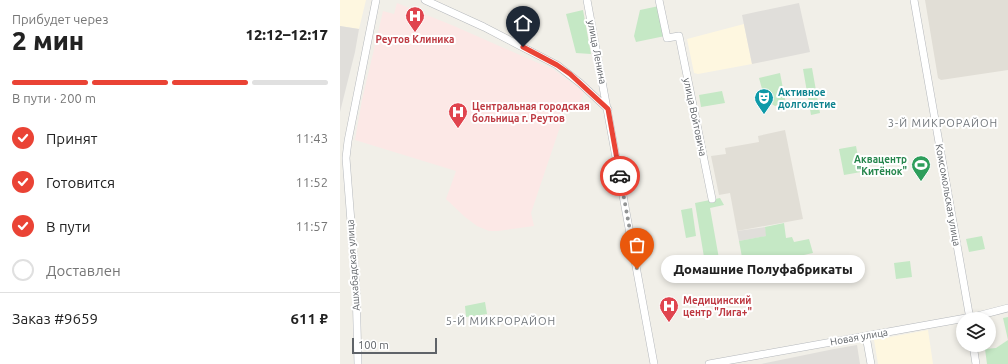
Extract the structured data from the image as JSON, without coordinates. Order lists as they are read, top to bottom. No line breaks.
{"streets":{"street":["улица Ленина","улица Войтовича","Комсомольская улица","Ашхабадская улица","Новая улица"]},"districts":["3-Й МИКРОРАЙОН","5-Й МИКРОРАЙОН"],"places":{"hospital":["Реутов Клиника","Центральная городская больница г. Реутов","Медицинский центр \"Лига+\""],"theatre":["Активное долголетие"],"sports":["Аквацентр \"Китёнок\""],"other":["Домашние Полуфабрикаты"]},"scale_bar":"100 m","page":{"heading":["2 мин","Прибудет через","12:12–12:17"],"panel":["Заказ #9659","611 ₽"],"bar":"В пути · 200 m","list":[["Принят","11:43"],["Готовится","11:52"],["В пути","11:57"],"Доставлен"],"bubble":"Домашние Полуфабрикаты","scale":"100 m"}}
